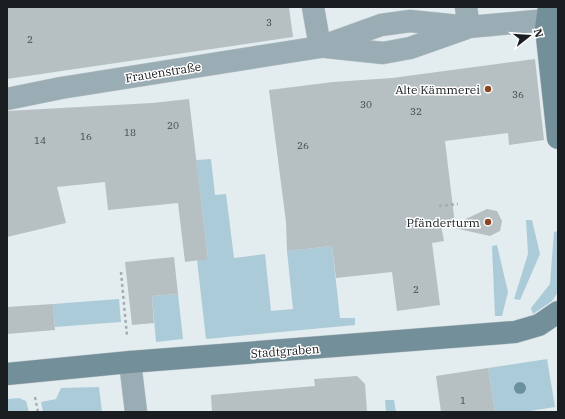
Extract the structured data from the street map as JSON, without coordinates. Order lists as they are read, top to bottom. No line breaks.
{"streets":{"street":["Frauenstraße","Stadtgraben"]},"places":["Alte Kämmerei","Pfänderturm"],"house_numbers":["3","2","36","30","32","20","18","16","14","26","2","1"],"north":"right"}
